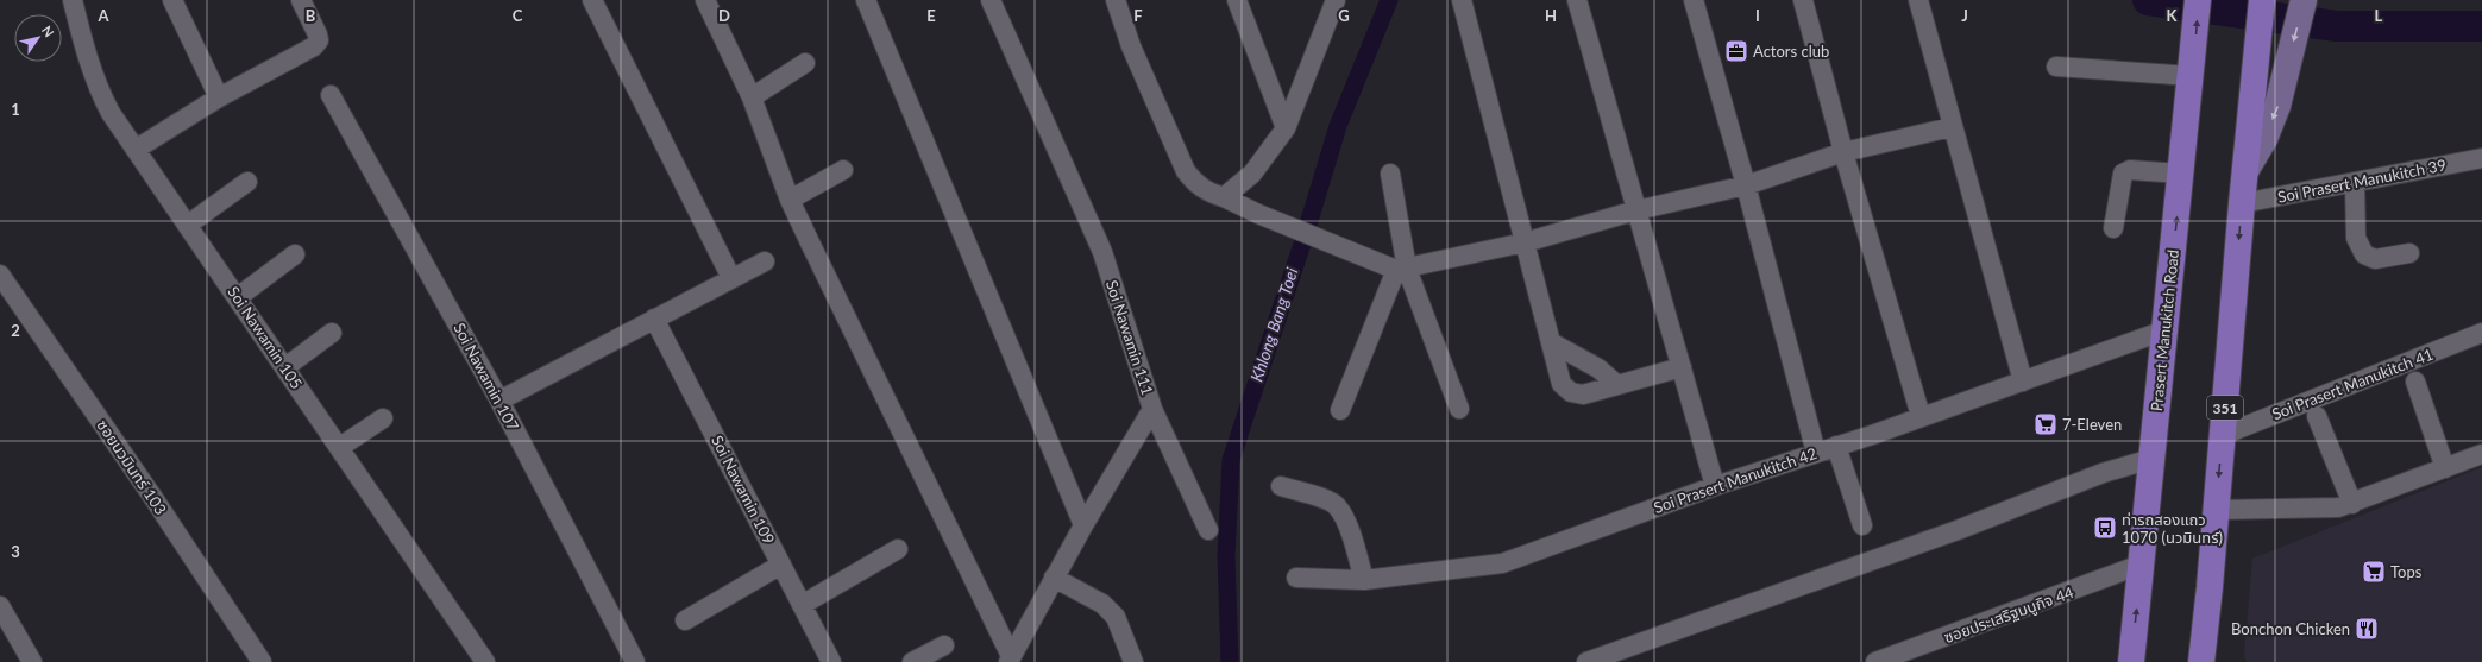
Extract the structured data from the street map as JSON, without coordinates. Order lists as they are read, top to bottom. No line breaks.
{"streets":{"main road":["Prasert Manukitch Road","351"],"street":["Soi Prasert Manukitch 39","Soi Nawamin 105","Soi Nawamin 111","Soi Nawamin 107","Soi Prasert Manukitch 41","ซอยนวมินทร์ 103","Soi Prasert Manukitch 42","Soi Nawamin 109","ซอยประเสริฐมนูกิจ 44"]},"crossings":[["Soi Prasert Manukitch 39","351"],["Prasert Manukitch Road","Soi Prasert Manukitch 42"],["Prasert Manukitch Road","ซอยประเสริฐมนูกิจ 44"],["Soi Prasert Manukitch 41","351"]],"water":["Khlong Bang Toei"],"places":{"office":["Actors club"],"supermarket":["7-Eleven","Tops"],"bus stop":["ท่ารถสองแถว 1070 (นวมินทร์)"],"restaurant":["Bonchon Chicken"]},"north":"top right","grid":{"columns":["A","B","C","D","E","F","G","H","I","J","K","L"],"rows":["1","2","3"]}}
